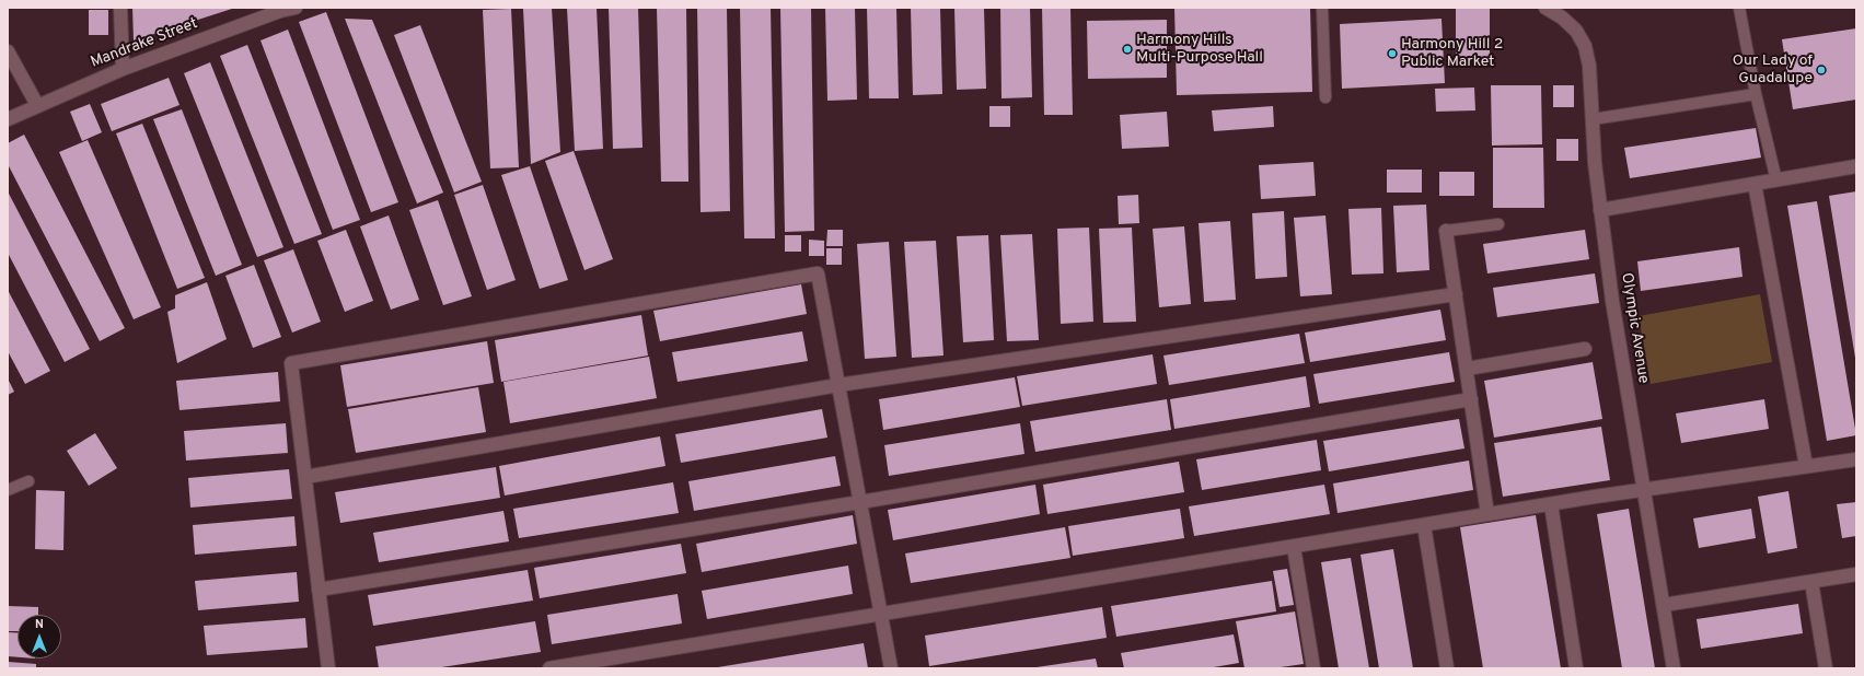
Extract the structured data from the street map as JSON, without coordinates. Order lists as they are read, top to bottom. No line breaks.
{"streets":{"street":["Mandrake Street","Olympic Avenue"]},"places":["Harmony Hills Multi-Purpose Hall","Harmony Hill 2 Public Market","Our Lady of Guadalupe"],"north":"top"}
